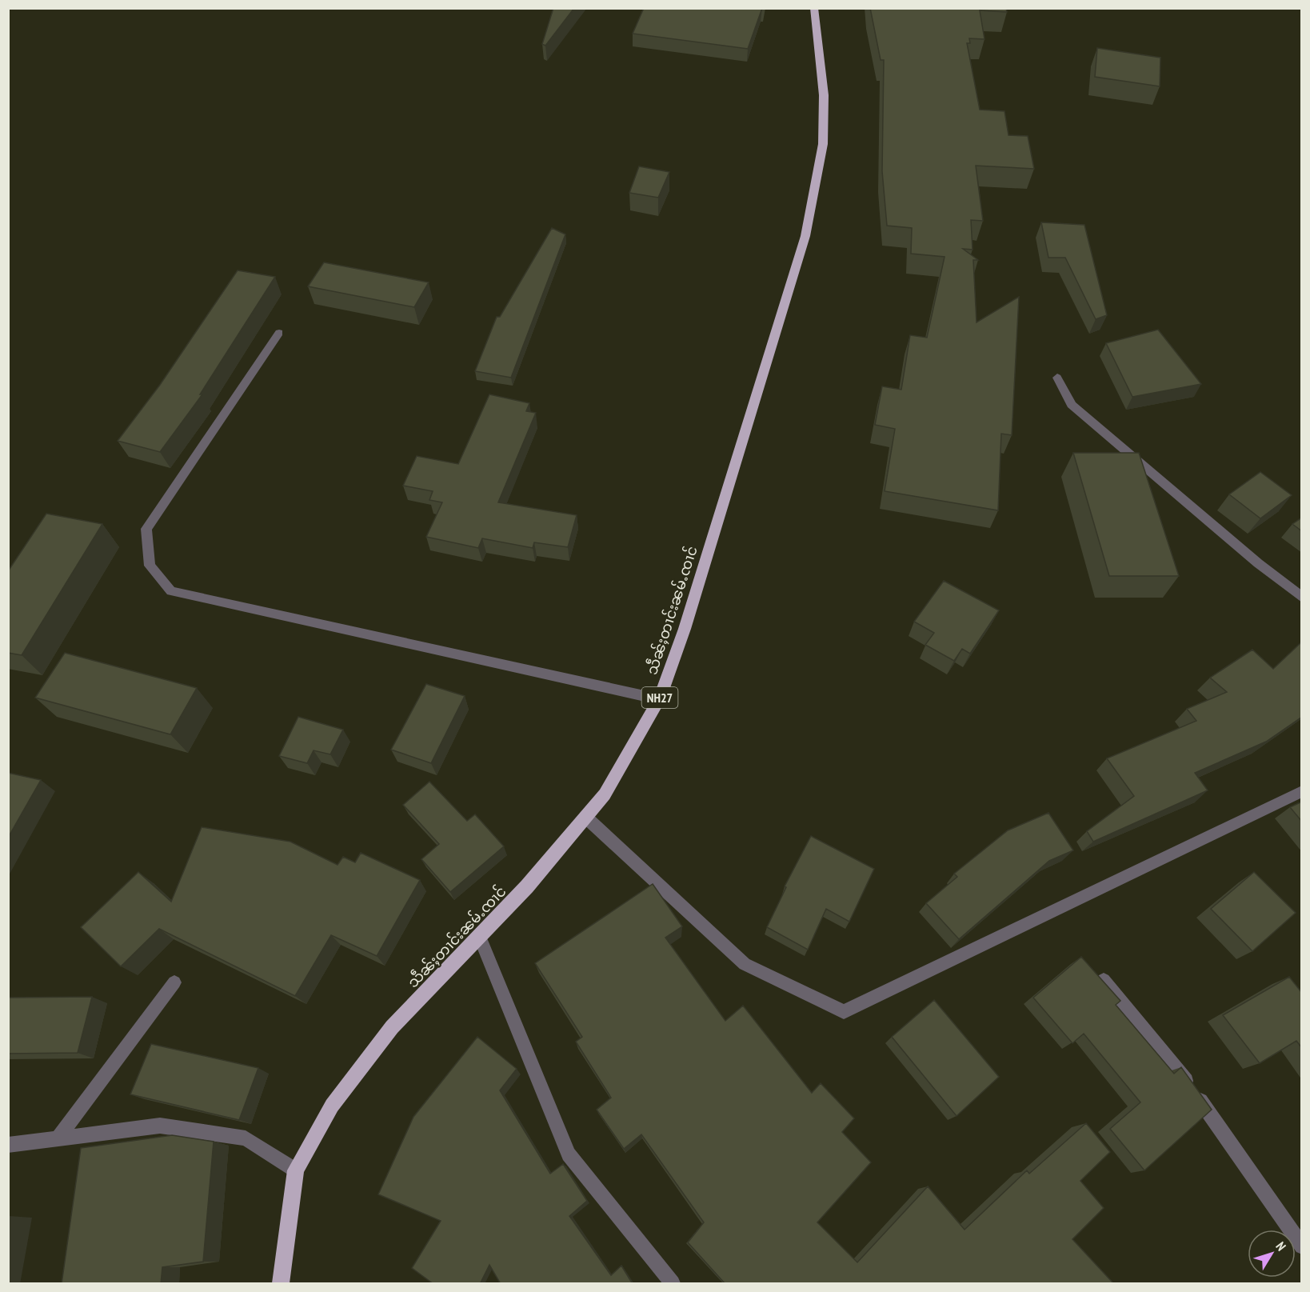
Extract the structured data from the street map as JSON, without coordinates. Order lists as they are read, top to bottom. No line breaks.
{"streets":{"highway":["သဵၼ်ႈတၢင်းၼမ်ႉၸၢင်","NH27"]},"north":"top right"}
